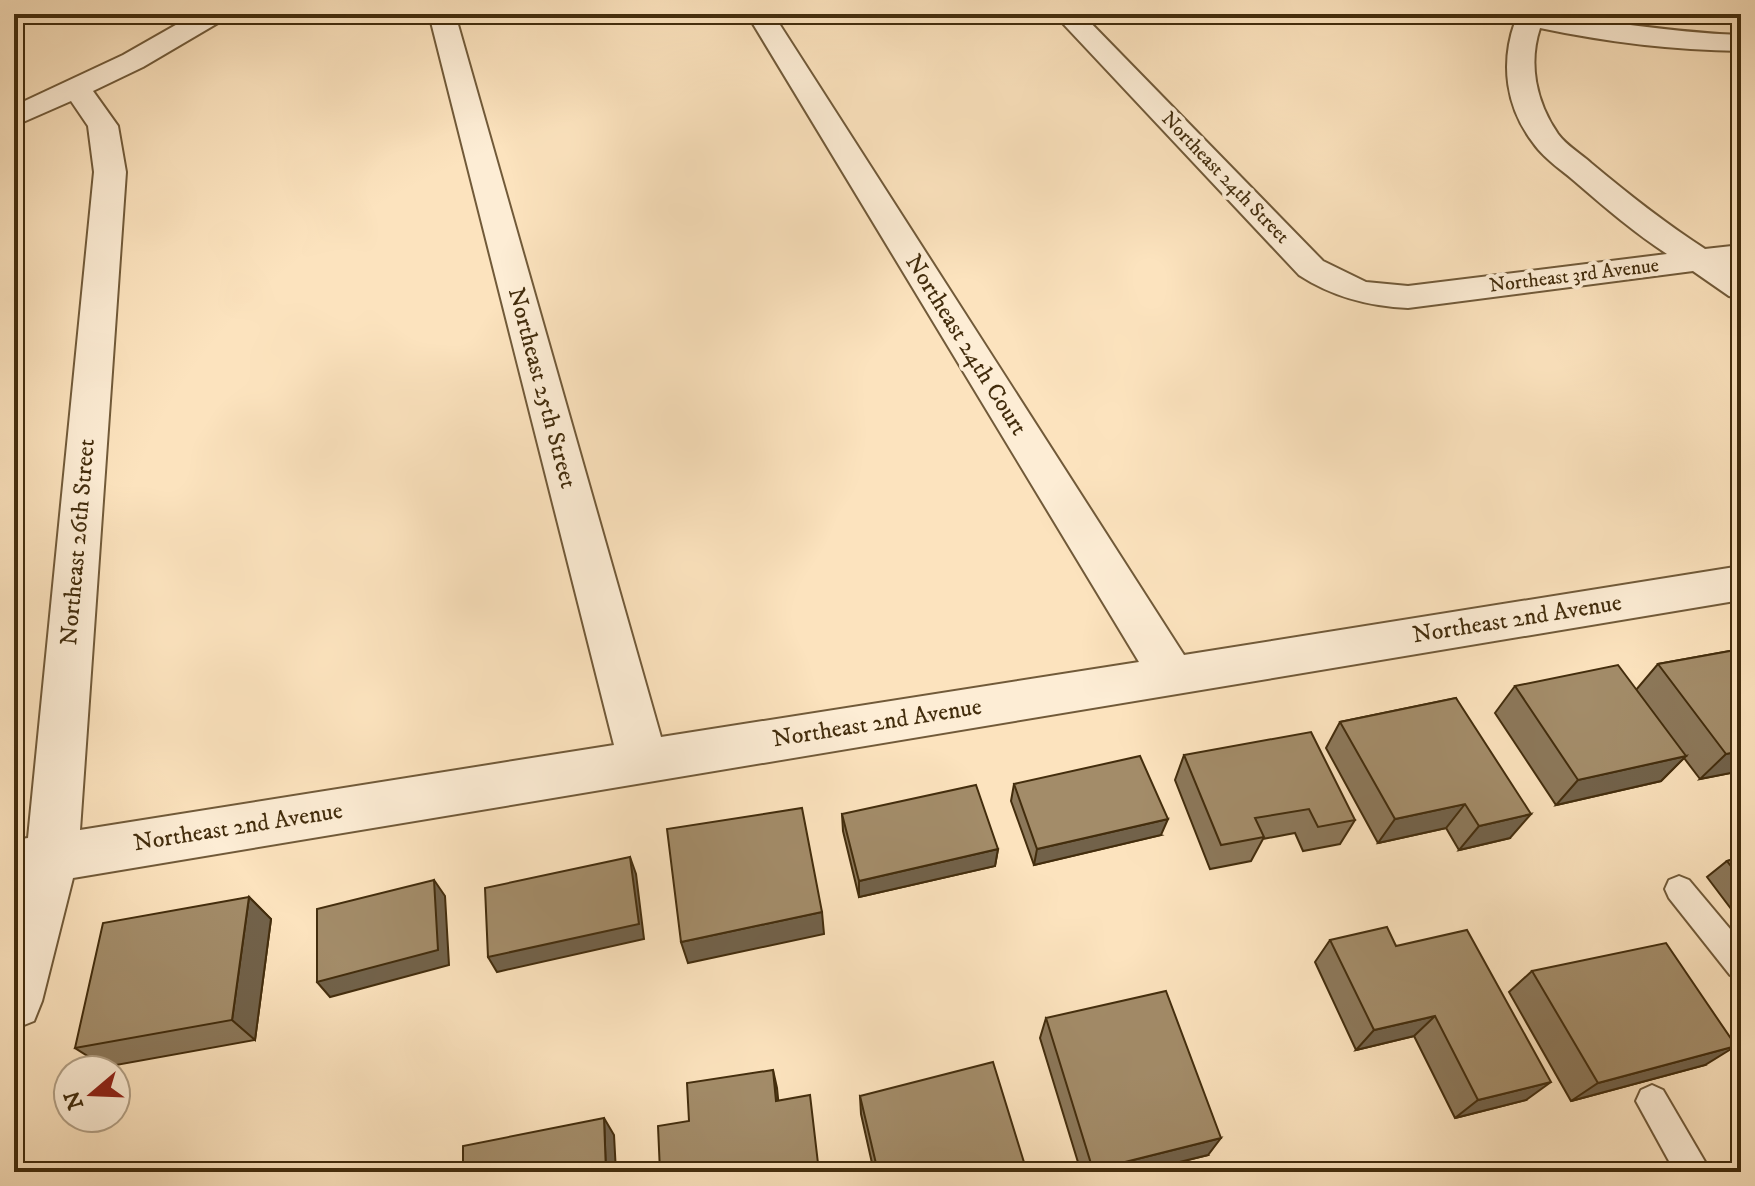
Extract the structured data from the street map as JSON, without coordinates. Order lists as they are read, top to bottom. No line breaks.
{"streets":{"street":["Northeast 24th Street","Northeast 3rd Avenue","Northeast 24th Court","Northeast 25th Street","Northeast 26th Street","Northeast 2nd Avenue"]},"crossings":[["Northeast 24th Street","Northeast 3rd Avenue"],["Northeast 24th Court","Northeast 2nd Avenue"],["Northeast 25th Street","Northeast 2nd Avenue"],["Northeast 26th Street","Northeast 2nd Avenue"]],"north":"left"}
